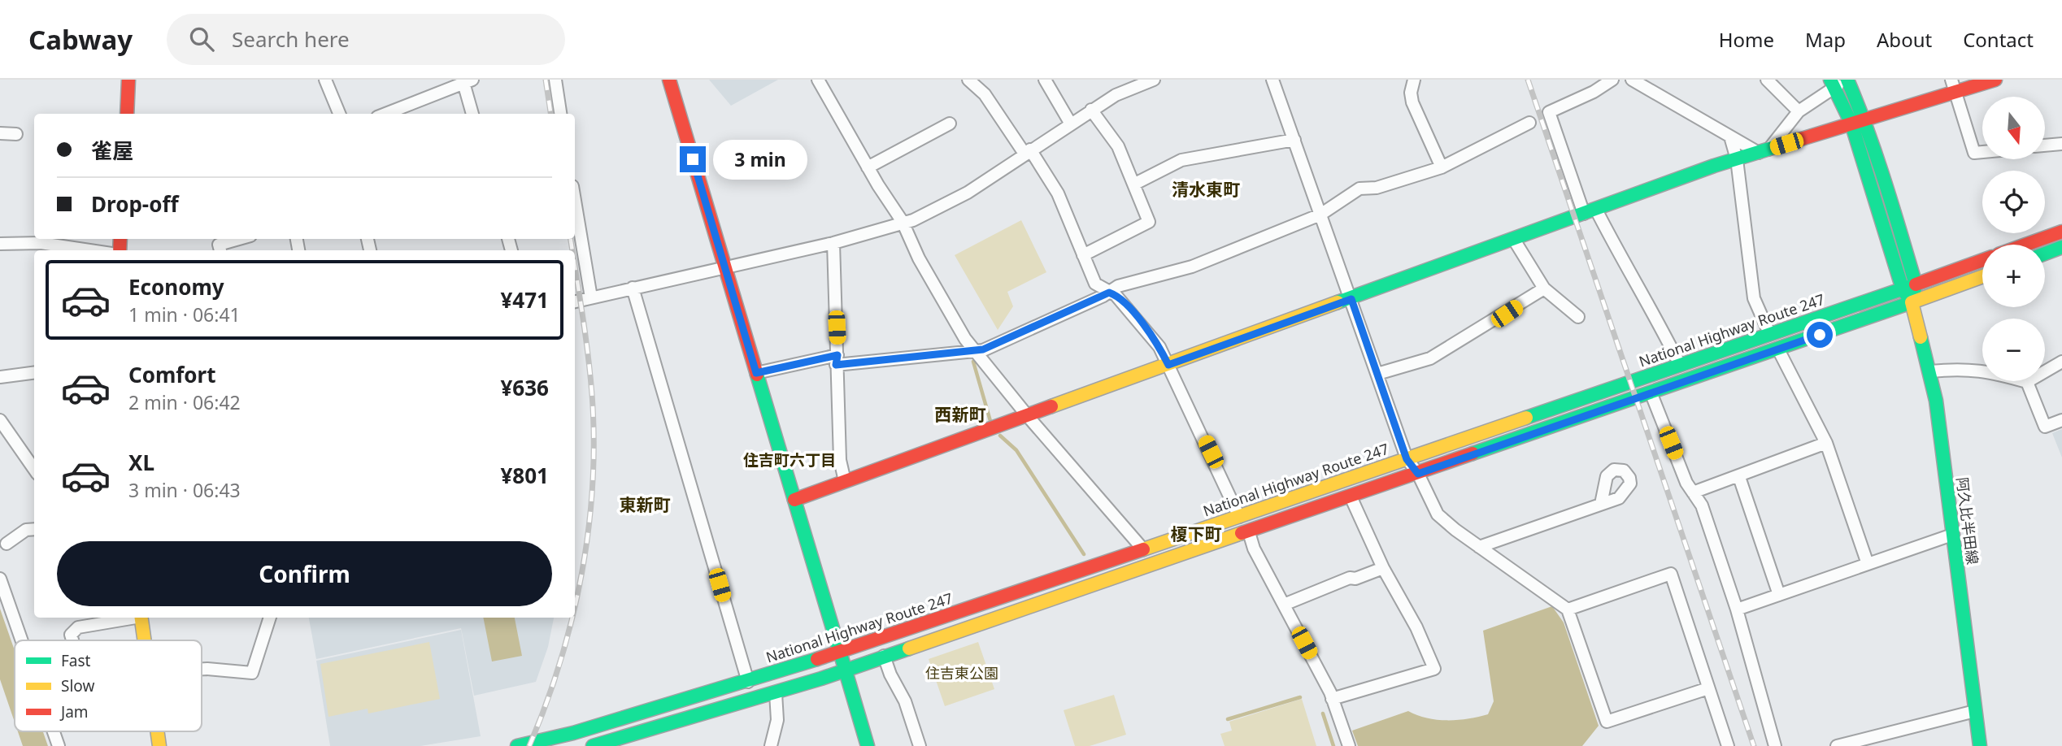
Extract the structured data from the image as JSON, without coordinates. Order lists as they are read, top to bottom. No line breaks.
{"streets":{"main road":["National Highway Route 247","阿久比半田線"]},"districts":["清水東町","西新町","住吉町六丁目","東新町","榎下町"],"parks":["住吉東公園"],"legend":["Fast","Slow","Jam"],"north":"bottom","page":{"header":"Cabway","search":"Search here","nav":["Home","Map","About","Contact"],"map_buttons":["+","−"],"banner":["雀屋","Drop-off"],"bubble":"3 min","list":[{"name":"Economy","note":"1 min · 06:41","value":"¥471"},{"name":"Comfort","note":"2 min · 06:42","value":"¥636"},{"name":"XL","note":"3 min · 06:43","value":"¥801"}],"buttons":"Confirm"}}
